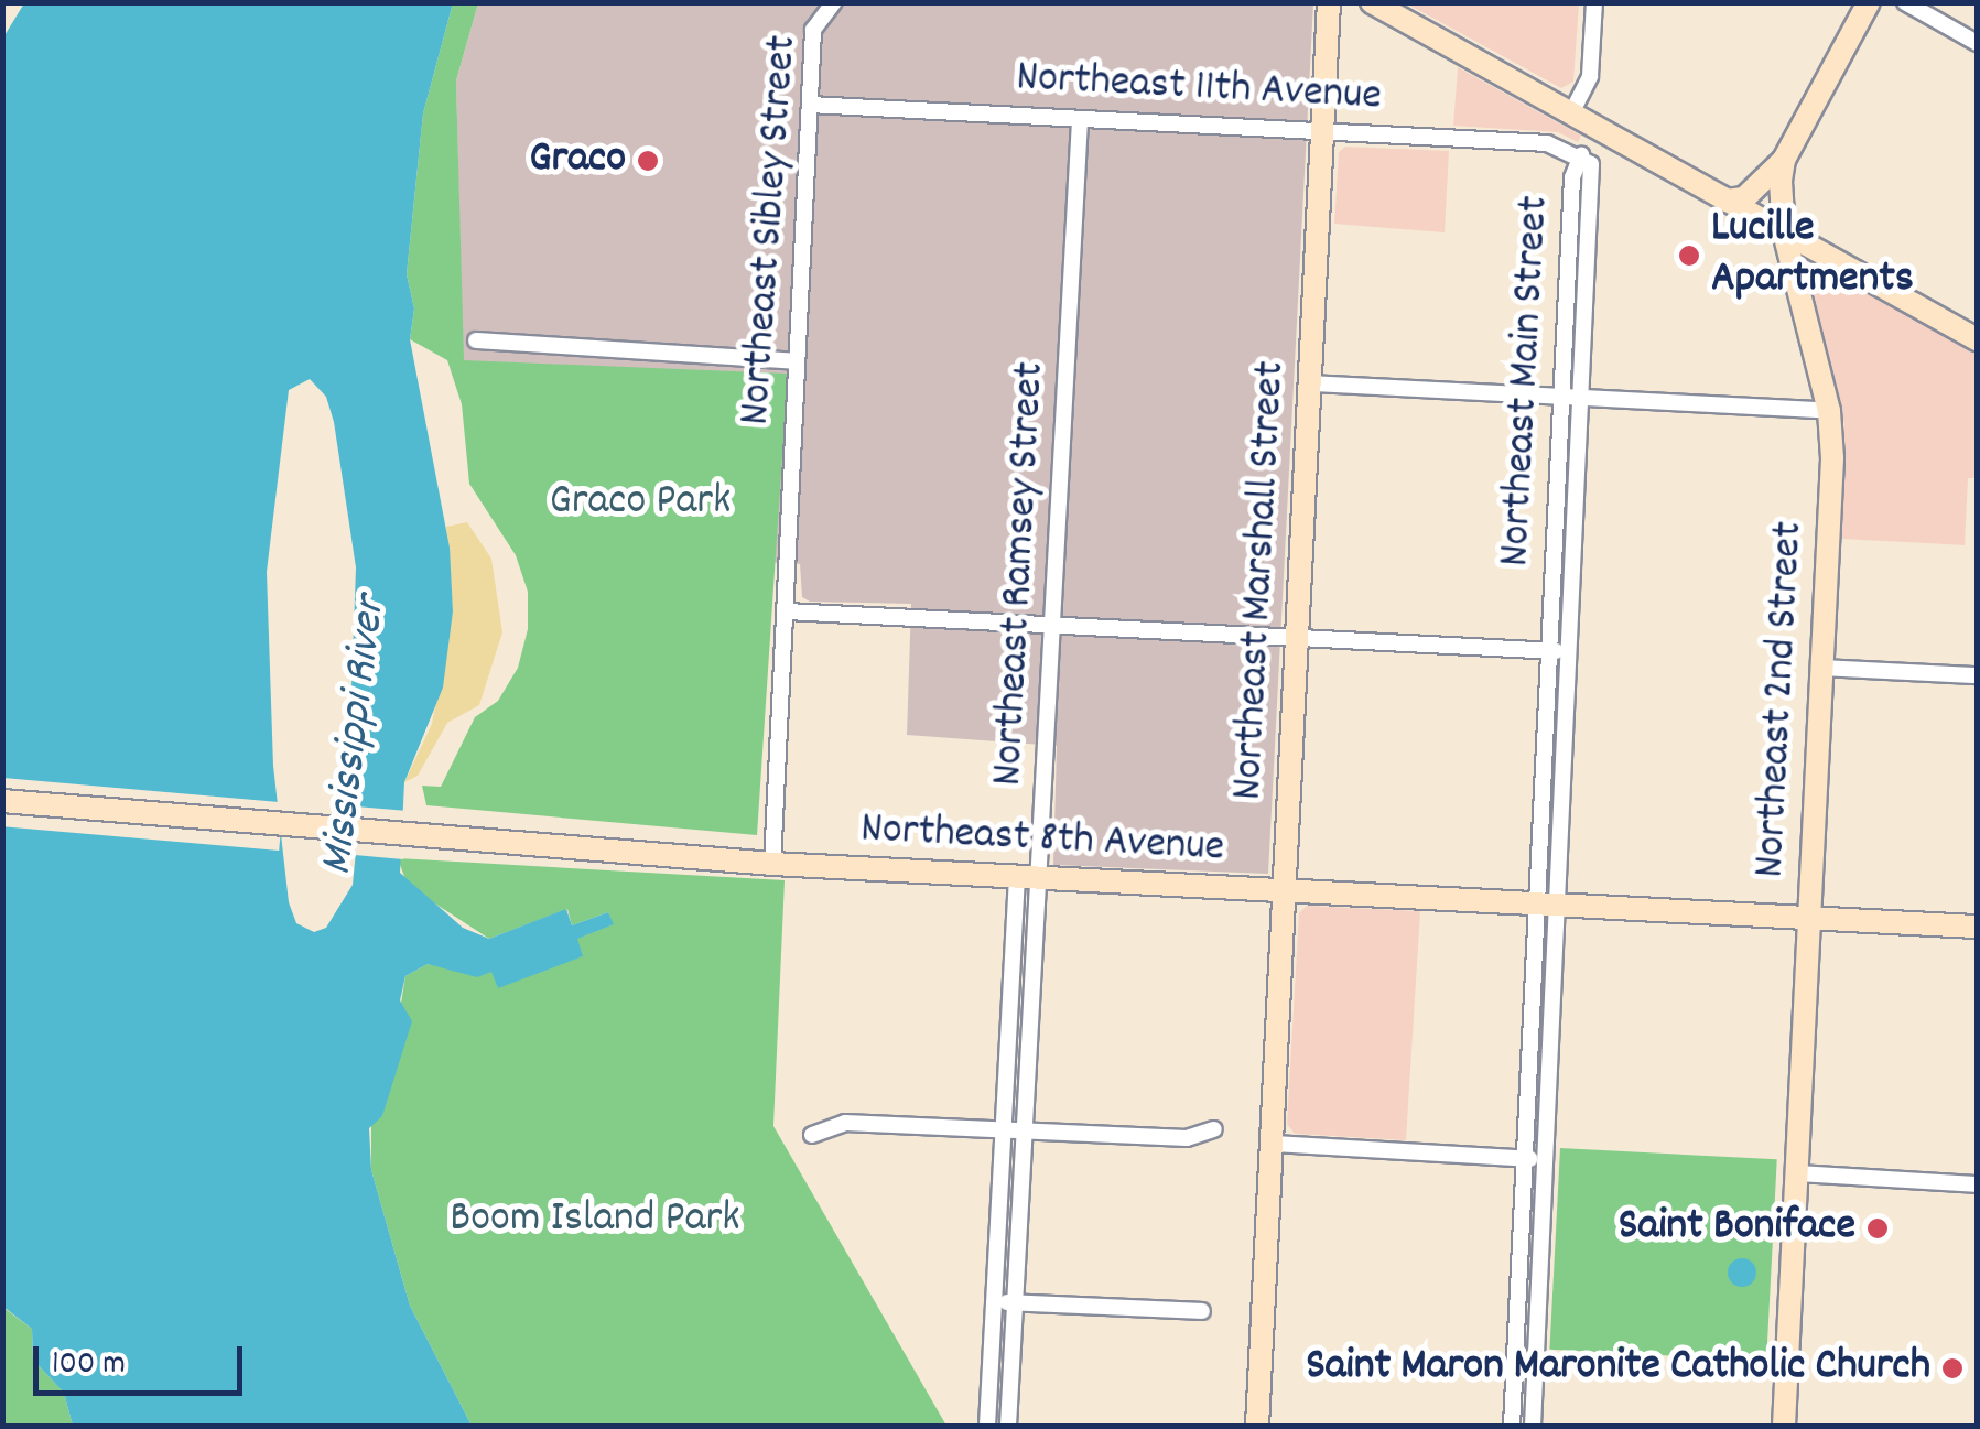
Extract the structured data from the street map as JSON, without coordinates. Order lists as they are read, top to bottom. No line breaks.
{"streets":{"street":["Northeast 11th Avenue","Northeast Sibley Street","Northeast Main Street","Northeast Ramsey Street","Northeast Marshall Street","Northeast 2nd Street","Northeast 8th Avenue"]},"crossings":[["Northeast 11th Avenue","Northeast Sibley Street"],["Northeast 11th Avenue","Northeast Main Street"],["Northeast 11th Avenue","Northeast Ramsey Street"],["Northeast 11th Avenue","Northeast Marshall Street"],["Northeast Sibley Street","Northeast 8th Avenue"],["Northeast Main Street","Northeast 8th Avenue"],["Northeast Ramsey Street","Northeast 8th Avenue"],["Northeast Marshall Street","Northeast 8th Avenue"],["Northeast 2nd Street","Northeast 8th Avenue"]],"water":["Mississippi River"],"parks":["Graco Park","Boom Island Park"],"places":["Graco","Lucille Apartments","Saint Boniface","Saint Maron Maronite Catholic Church"],"scale_bar":"100 m"}
